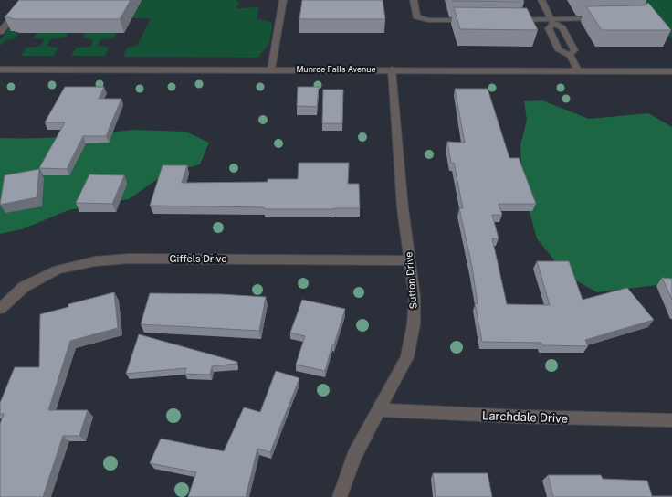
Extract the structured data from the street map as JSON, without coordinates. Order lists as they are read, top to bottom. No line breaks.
{"streets":{"street":["Munroe Falls Avenue","Giffels Drive","Sutton Drive","Larchdale Drive"]},"crossings":[["Munroe Falls Avenue","Sutton Drive"],["Giffels Drive","Sutton Drive"],["Sutton Drive","Larchdale Drive"]]}
